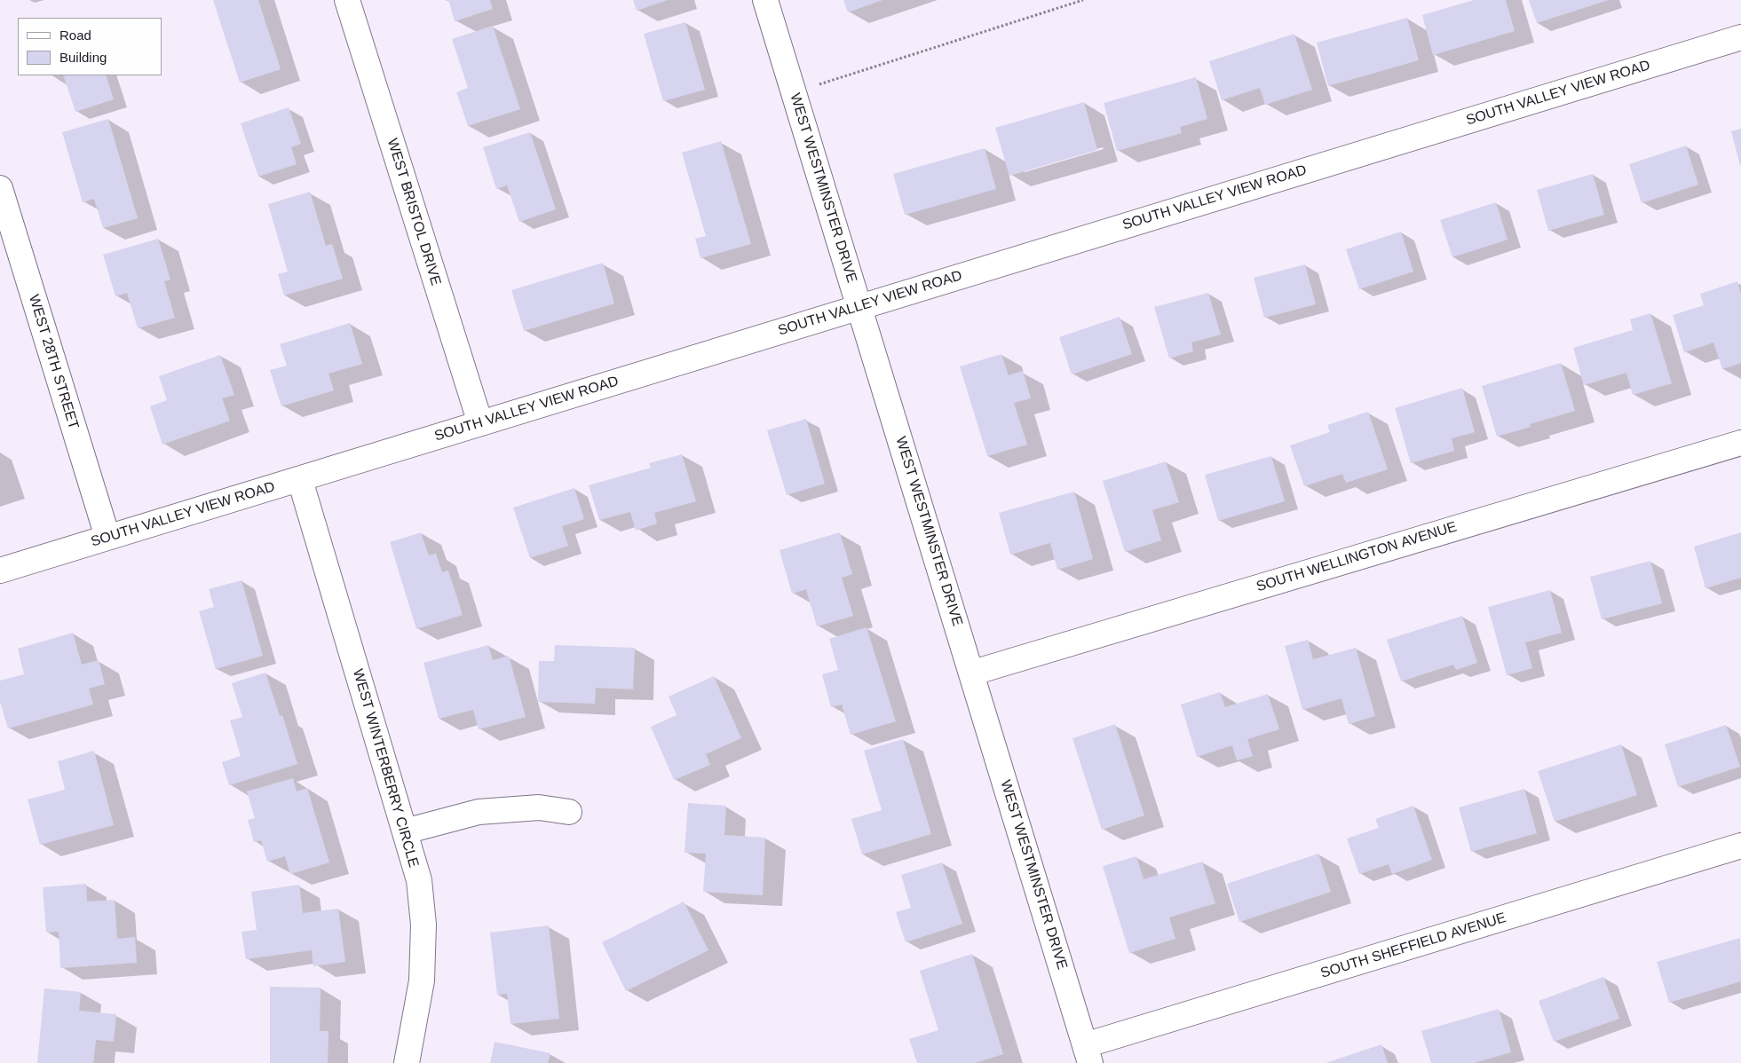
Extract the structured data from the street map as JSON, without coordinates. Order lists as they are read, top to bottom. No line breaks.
{"streets":{"street":["SOUTH VALLEY VIEW ROAD","WEST WESTMINSTER DRIVE","WEST BRISTOL DRIVE","WEST 28TH STREET","SOUTH WELLINGTON AVENUE","WEST WINTERBERRY CIRCLE","SOUTH SHEFFIELD AVENUE"]},"crossings":[["SOUTH VALLEY VIEW ROAD","WEST WESTMINSTER DRIVE"],["SOUTH VALLEY VIEW ROAD","WEST BRISTOL DRIVE"],["SOUTH VALLEY VIEW ROAD","WEST 28TH STREET"],["SOUTH VALLEY VIEW ROAD","WEST WINTERBERRY CIRCLE"],["WEST WESTMINSTER DRIVE","SOUTH WELLINGTON AVENUE"],["WEST WESTMINSTER DRIVE","SOUTH SHEFFIELD AVENUE"]],"legend":["Road","Building"]}
